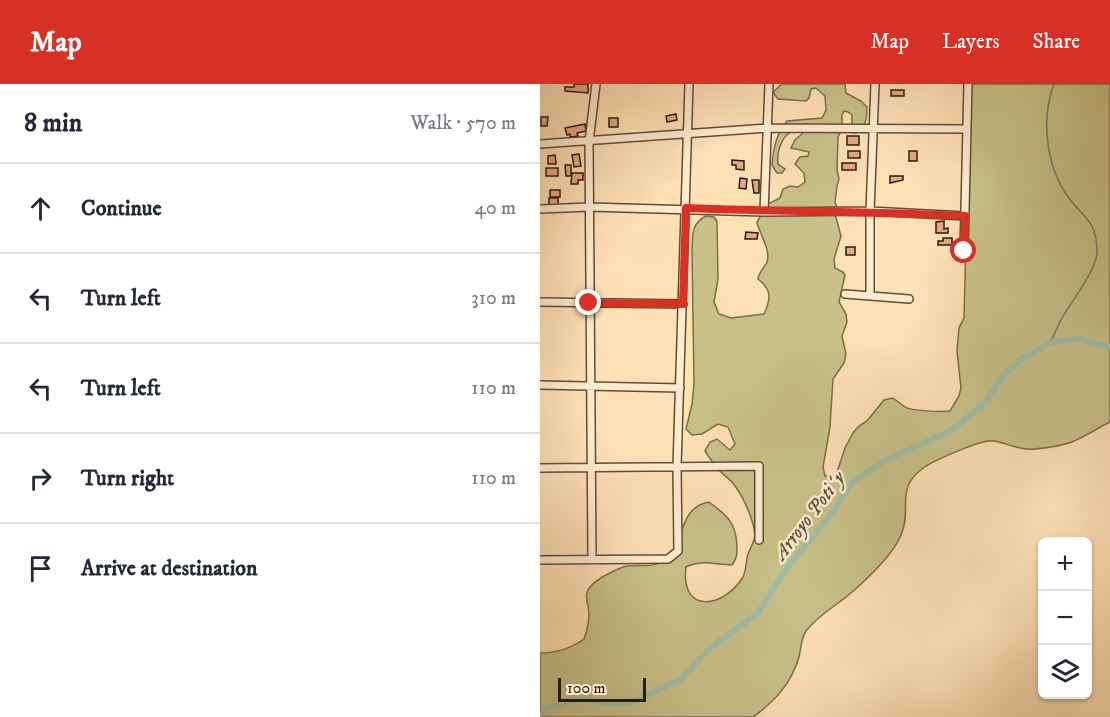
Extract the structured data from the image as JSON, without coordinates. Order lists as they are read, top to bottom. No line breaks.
{"water":["Arroyo Poti´y"],"scale_bar":"100 m","page":{"header":"Map","nav":["Map","Layers","Share"],"heading":["8 min","Walk · 570 m"],"list":[["Continue","40 m"],["Turn left","310 m"],["Turn left","110 m"],["Turn right","110 m"],"Arrive at destination"],"map_buttons":["+","−"],"scale":"100 m"}}
